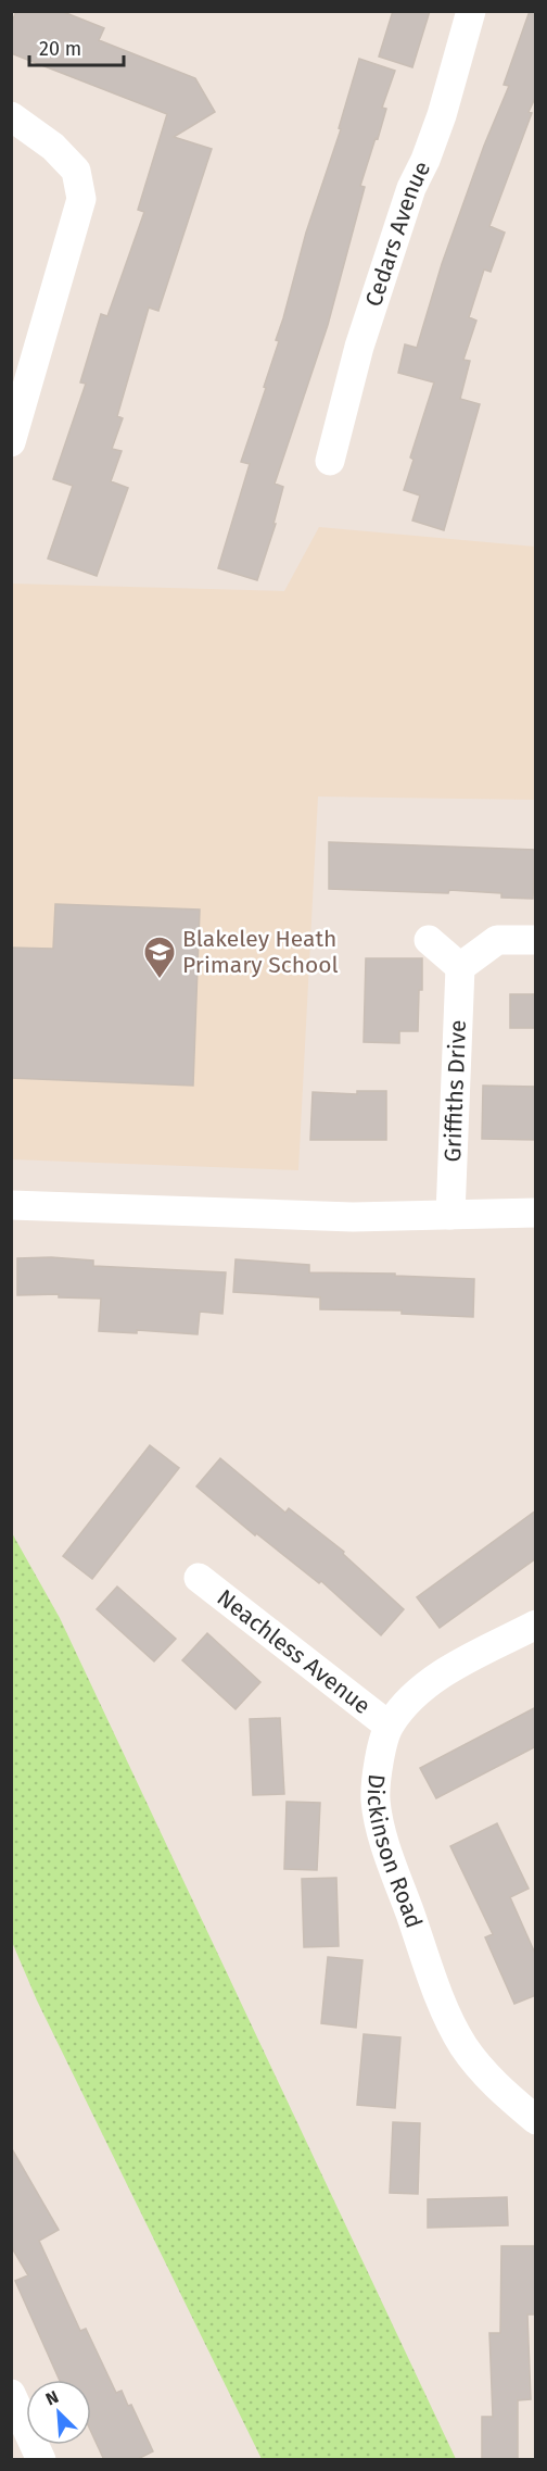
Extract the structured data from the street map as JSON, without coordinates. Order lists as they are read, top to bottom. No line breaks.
{"streets":{"street":["Cedars Avenue","Griffiths Drive","Neachless Avenue","Dickinson Road"]},"crossings":[["Neachless Avenue","Dickinson Road"]],"places":{"school or university":["Blakeley Heath Primary School"]},"scale_bar":"20 m","north":"top left"}
